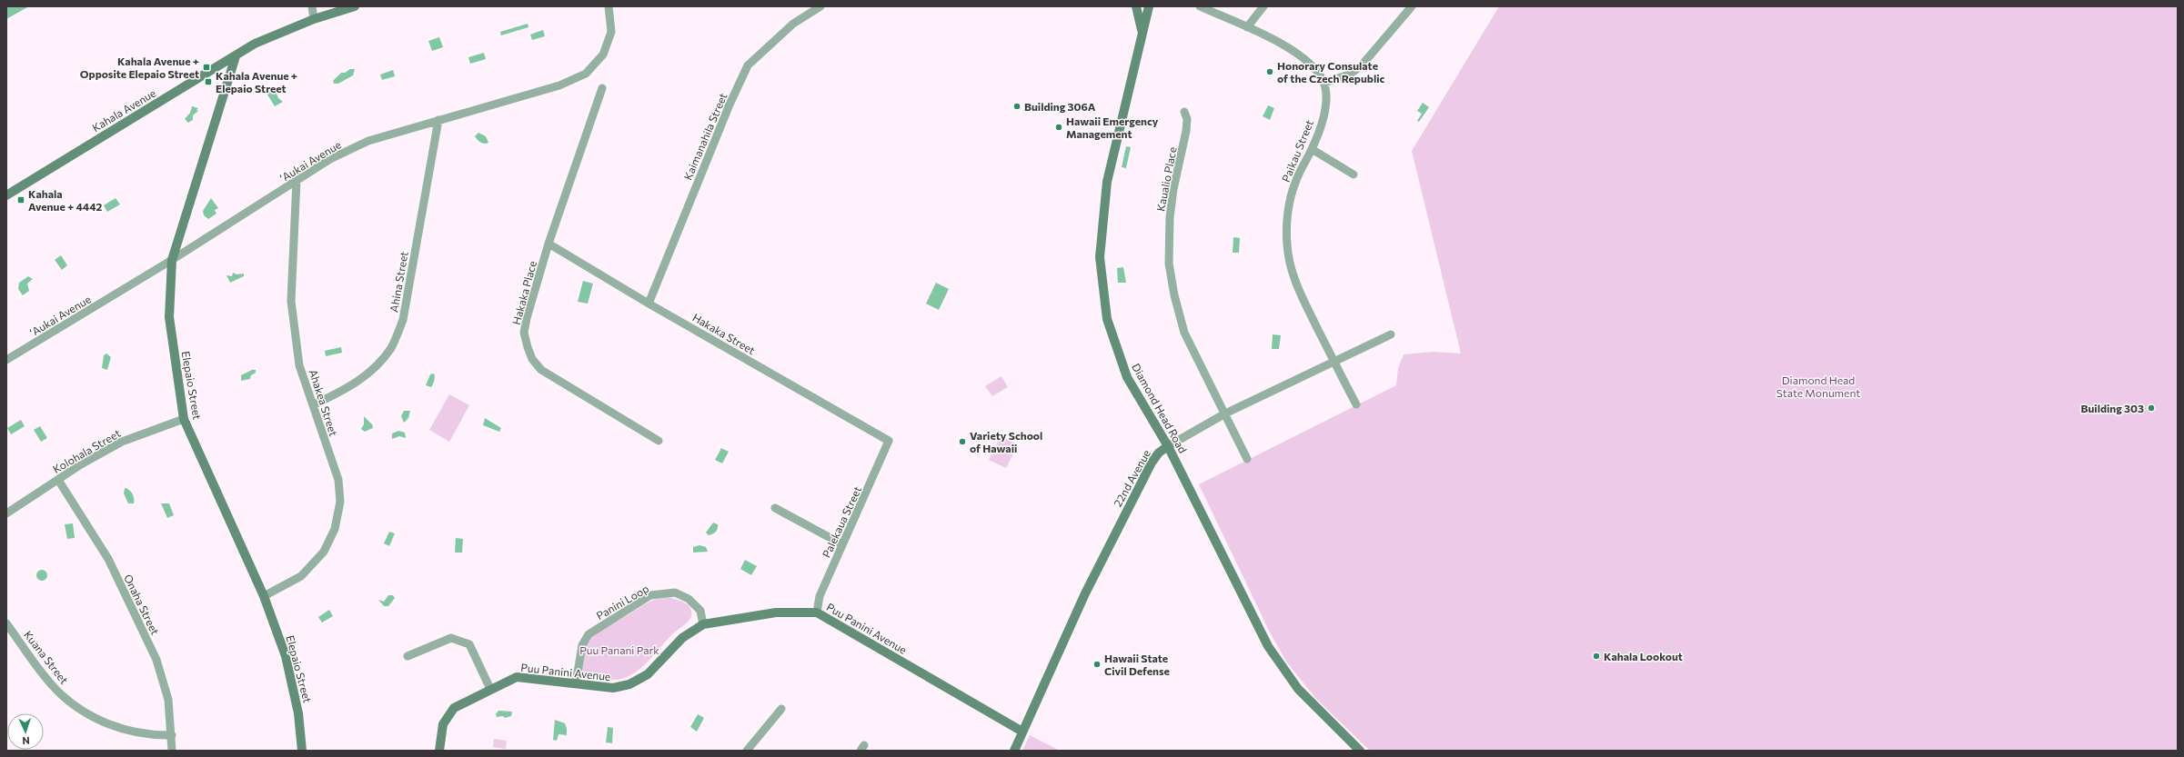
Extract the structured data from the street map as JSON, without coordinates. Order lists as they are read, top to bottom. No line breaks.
{"streets":{"street":["Kahala Avenue","Kaimanahila Street","Paikau Street","ʻAukai Avenue","Kaualio Place","Ahina Street","Hakaka Place","Hakaka Street","Elepaio Street","Ahakea Street","Diamond Head Road","Kolohala Street","22nd Avenue","Palekaua Street","Panini Loop","Onaha Street","Puu Panini Avenue","Kuana Street"]},"crossings":[["Kahala Avenue","Elepaio Street"],["Kaimanahila Street","Hakaka Street"],["Paikau Street","22nd Avenue"],["ʻAukai Avenue","Ahina Street"],["ʻAukai Avenue","Elepaio Street"],["ʻAukai Avenue","Ahakea Street"],["Kaualio Place","22nd Avenue"],["Ahina Street","Ahakea Street"],["Hakaka Place","Hakaka Street"],["Hakaka Street","Palekaua Street"],["Elepaio Street","Ahakea Street"],["Elepaio Street","Kolohala Street"],["Diamond Head Road","22nd Avenue"],["Kolohala Street","Onaha Street"],["22nd Avenue","Puu Panini Avenue"],["Palekaua Street","Puu Panini Avenue"],["Panini Loop","Puu Panini Avenue"],["Onaha Street","Kuana Street"]],"parks":["Diamond Head State Monument","Puu Panani Park"],"places":{"transit":["Kahala Avenue + Opposite Elepaio Street","Kahala Avenue + Elepaio Street","Kahala Avenue + 4442"],"other":["Honorary Consulate of the Czech Republic","Building 306A","Hawaii Emergency Management","Building 303","Variety School of Hawaii","Kahala Lookout","Hawaii State Civil Defense"]},"north":"bottom"}
